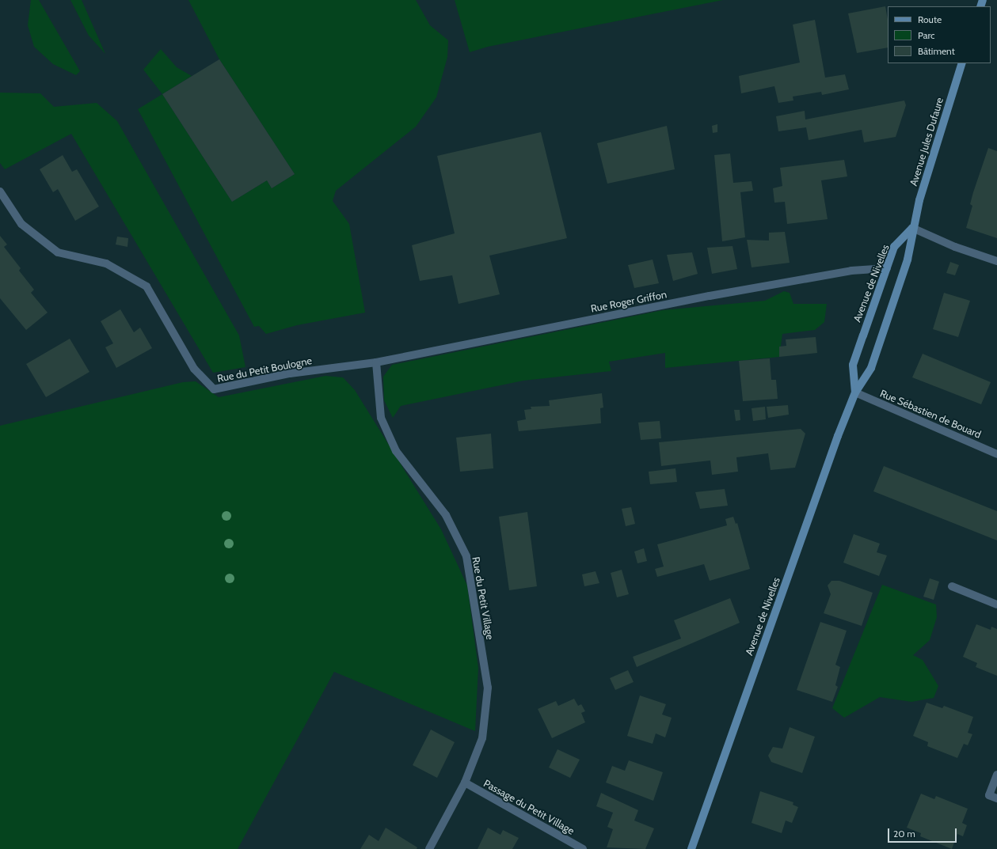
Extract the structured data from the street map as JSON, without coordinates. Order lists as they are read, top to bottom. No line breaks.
{"streets":{"main road":["Avenue Jules Dufaure","Avenue de Nivelles"],"street":["Rue Roger Griffon","Rue du Petit Boulogne","Rue Sébastien de Bouard","Rue du Petit Village","Passage du Petit Village"]},"crossings":[["Avenue Jules Dufaure","Avenue de Nivelles"],["Avenue de Nivelles","Rue Roger Griffon"],["Avenue de Nivelles","Rue Sébastien de Bouard"],["Rue Roger Griffon","Rue du Petit Boulogne"],["Rue Roger Griffon","Rue du Petit Village"],["Rue du Petit Boulogne","Rue du Petit Village"],["Rue du Petit Village","Passage du Petit Village"]],"legend":["Route","Parc","Bâtiment"],"scale_bar":"20 m"}
